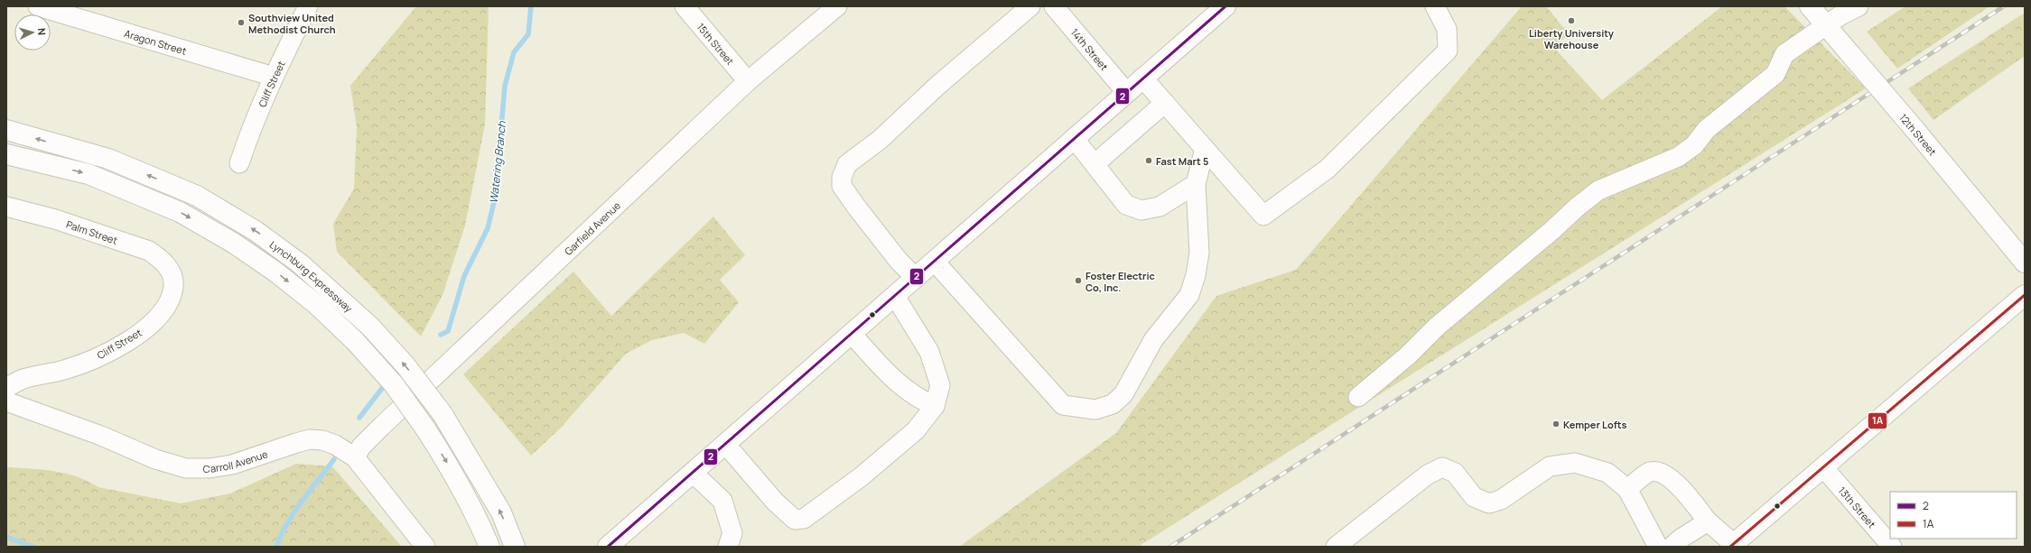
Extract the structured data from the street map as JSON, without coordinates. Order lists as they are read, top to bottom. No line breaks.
{"streets":{"main road":["12th Street","Lynchburg Expressway"],"street":["Aragon Street","15th Street","14th Street","Cliff Street","Garfield Avenue","Palm Street","Carroll Avenue","13th Street"]},"crossings":[["Aragon Street","Cliff Street"],["15th Street","Garfield Avenue"],["Cliff Street","Palm Street"],["Garfield Avenue","Carroll Avenue"]],"water":["Watering Branch"],"places":["Liberty University Warehouse","Southview United Methodist Church","Fast Mart 5","Foster Electric Co, Inc.","Kemper Lofts"],"lines":["transit line 2","transit line 1A"],"legend":["2","1A"],"north":"right"}
